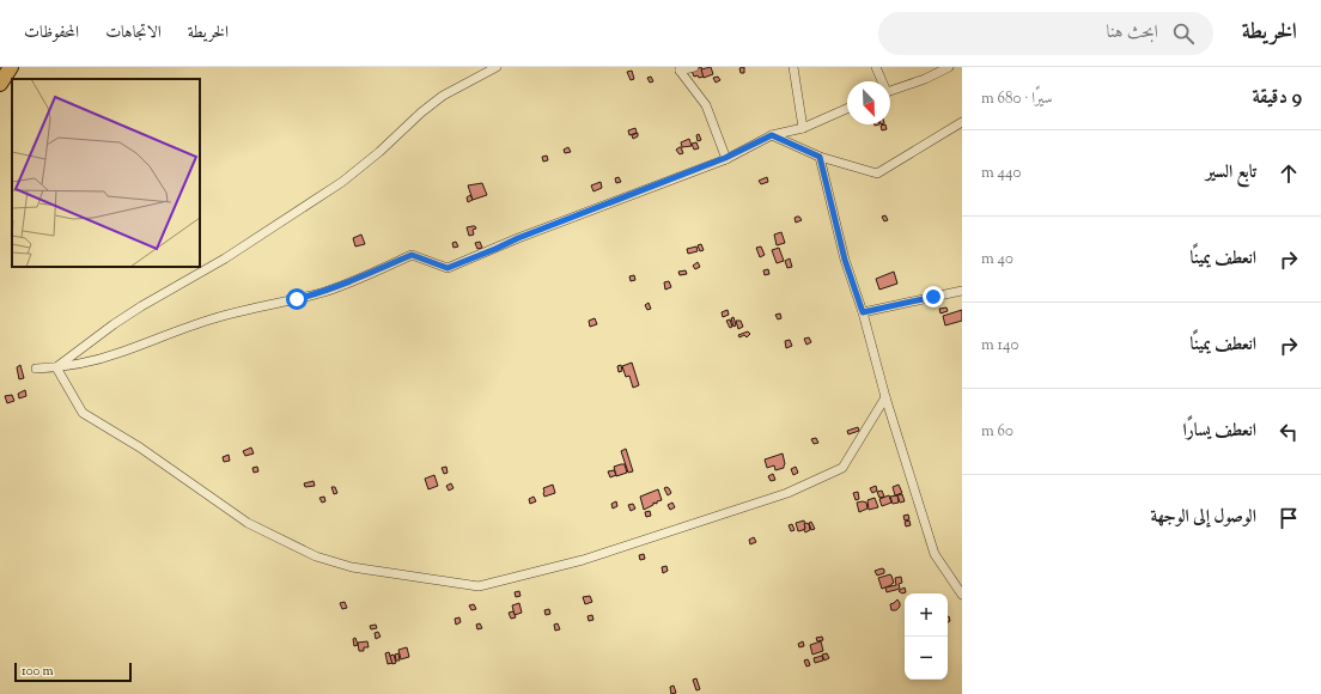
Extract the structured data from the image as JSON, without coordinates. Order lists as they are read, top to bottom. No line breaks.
{"scale_bar":"100 m","north":"bottom right","page":{"header":"الخريطة","search":"ابحث هنا","nav":["الخريطة","الاتجاهات","المحفوظات"],"heading":["9 دقيقة","سيرًا · 680 m"],"list":[["تابع السير","440 m"],["انعطف يمينًا","40 m"],["انعطف يمينًا","140 m"],["انعطف يسارًا","60 m"],"الوصول إلى الوجهة"],"map_buttons":["+","−"],"scale":"100 m"}}
